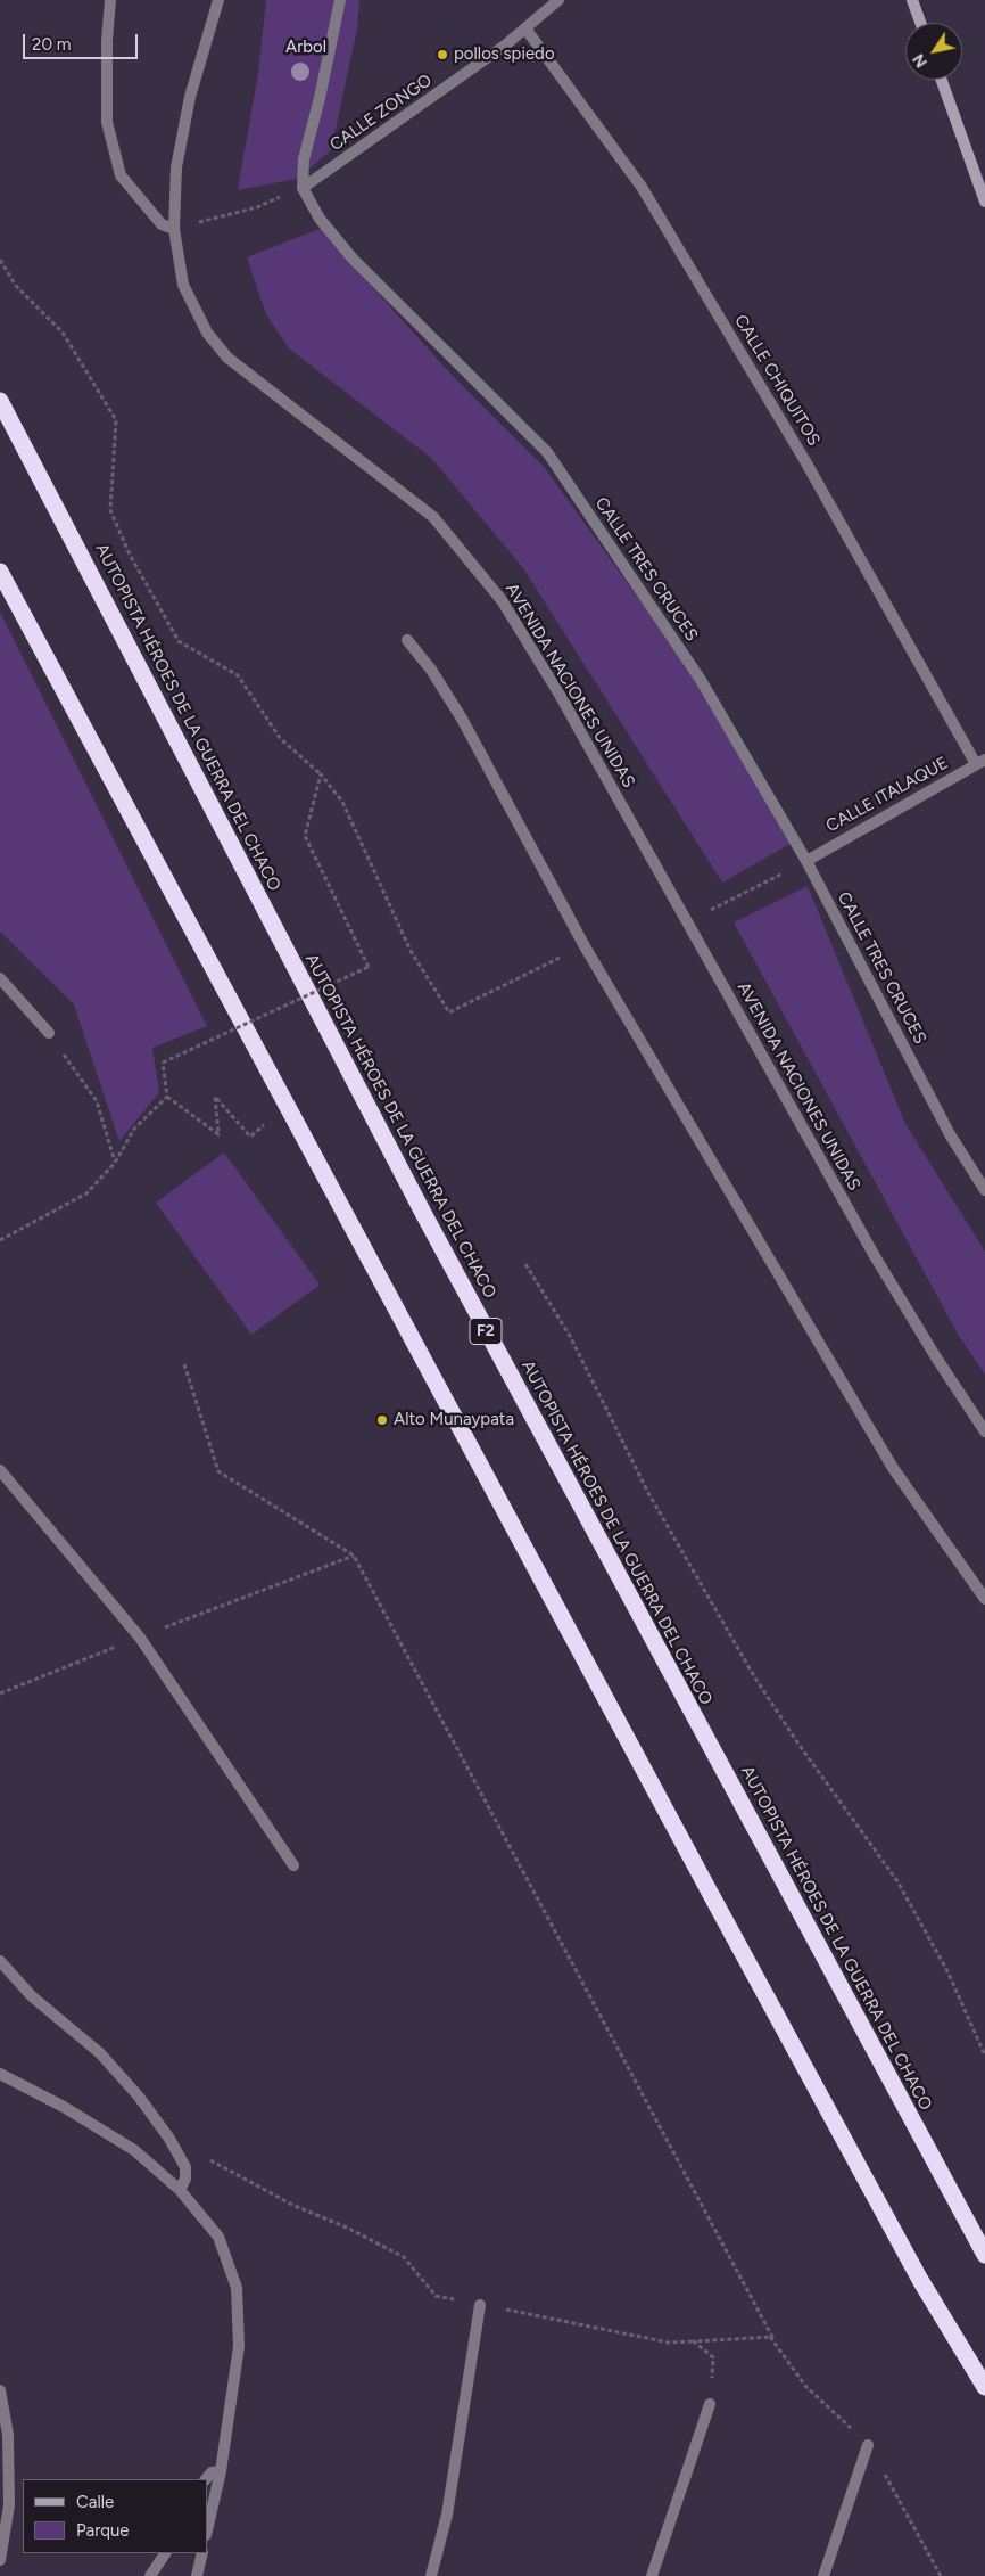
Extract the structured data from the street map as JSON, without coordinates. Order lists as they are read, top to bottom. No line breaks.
{"streets":{"highway":["AUTOPISTA HÉROES DE LA GUERRA DEL CHACO","F2"],"street":["CALLE ZONGO","CALLE CHIQUITOS","CALLE TRES CRUCES","AVENIDA NACIONES UNIDAS","CALLE ITALAQUE"]},"crossings":[["CALLE ZONGO","CALLE CHIQUITOS"],["CALLE ZONGO","CALLE TRES CRUCES"],["CALLE CHIQUITOS","CALLE ITALAQUE"],["CALLE TRES CRUCES","CALLE ITALAQUE"]],"parks":["Arbol"],"places":["pollos spiedo","Alto Munaypata"],"legend":["Calle","Parque"],"scale_bar":"20 m","north":"bottom left"}
